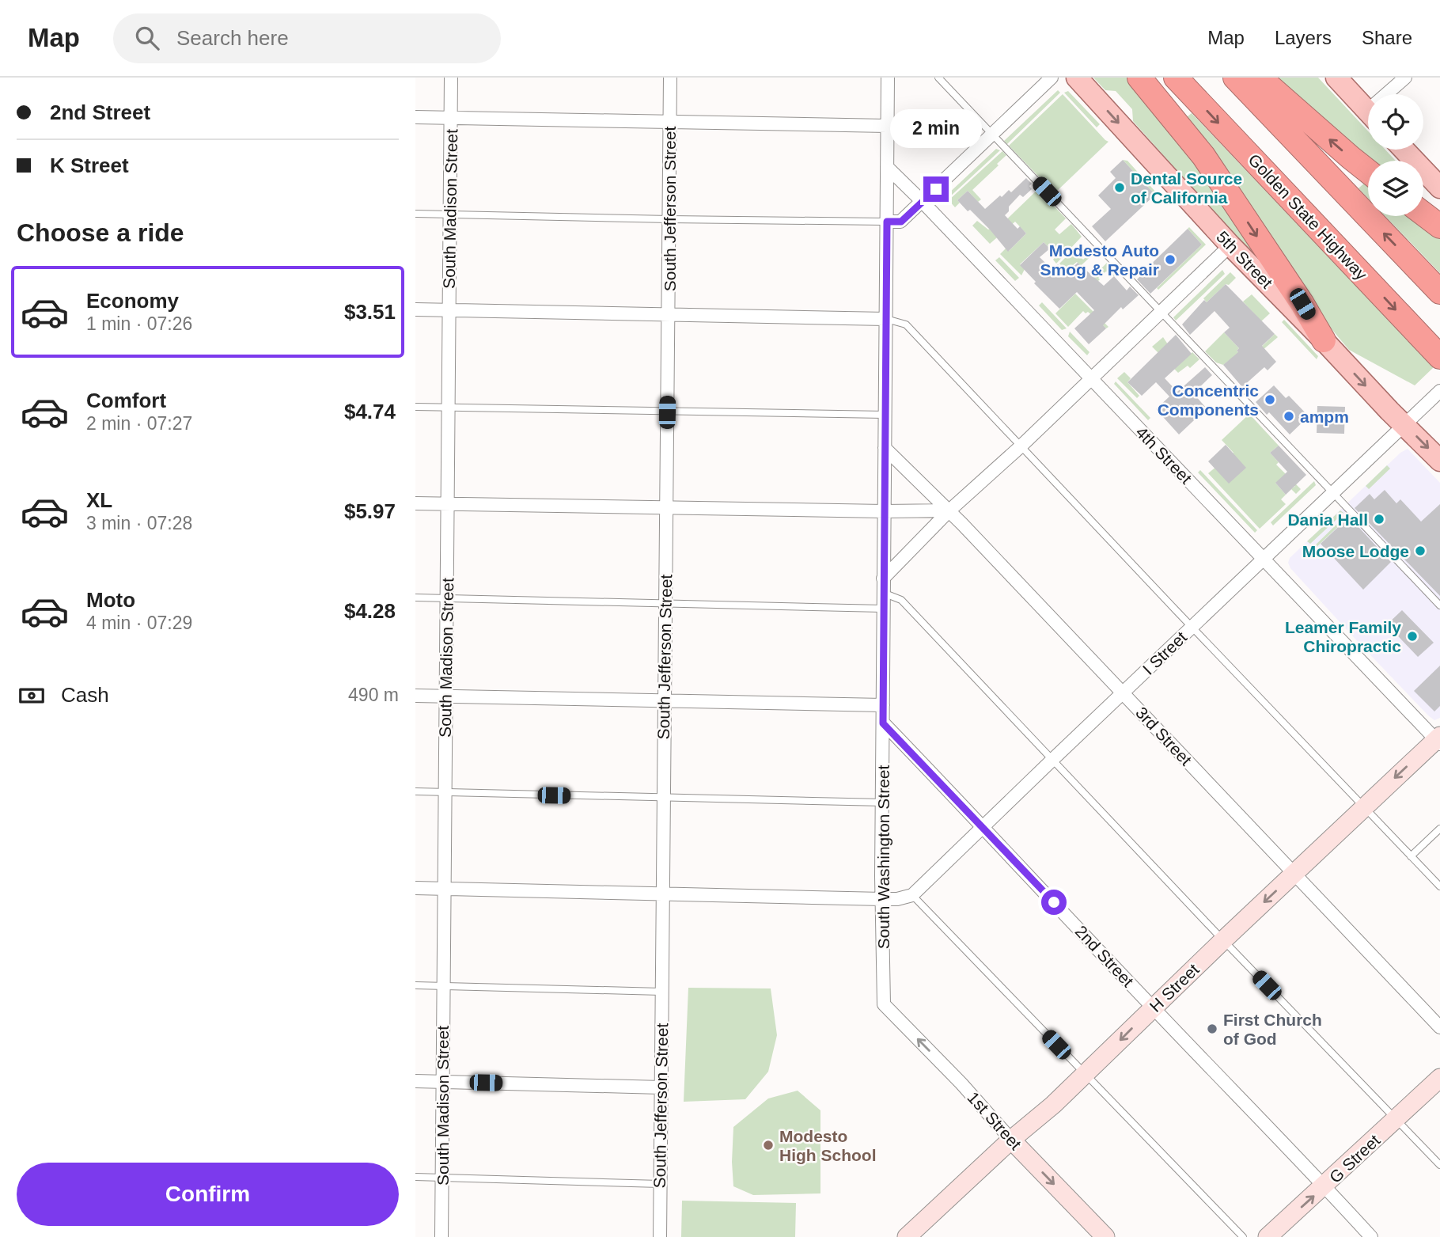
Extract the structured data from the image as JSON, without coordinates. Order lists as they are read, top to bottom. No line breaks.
{"streets":{"highway":["Golden State Highway"],"main road":["5th Street","H Street","1st Street","G Street"],"street":["South Madison Street","South Jefferson Street","4th Street","I Street","3rd Street","South Washington Street","2nd Street"]},"crossings":[["5th Street","I Street"],["4th Street","I Street"],["4th Street","South Washington Street"],["4th Street","H Street"],["I Street","3rd Street"],["I Street","2nd Street"],["3rd Street","South Washington Street"],["3rd Street","H Street"],["South Washington Street","2nd Street"],["South Washington Street","1st Street"],["2nd Street","H Street"],["2nd Street","G Street"],["H Street","1st Street"]],"one_way":["5th Street","H Street"],"places":["Dental Source of California","Modesto Auto Smog & Repair","Concentric Components","ampm","Dania Hall","Moose Lodge","Leamer Family Chiropractic","First Church of God","Modesto High School"],"page":{"header":"Map","search":"Search here","nav":["Map","Layers","Share"],"banner":["2nd Street","K Street"],"bubble":"2 min","heading":"Choose a ride","list":[{"name":"Economy","note":"1 min · 07:26","value":"$3.51"},{"name":"Comfort","note":"2 min · 07:27","value":"$4.74"},{"name":"XL","note":"3 min · 07:28","value":"$5.97"},{"name":"Moto","note":"4 min · 07:29","value":"$4.28"}],"pay":["Cash","490 m"],"buttons":"Confirm"}}
